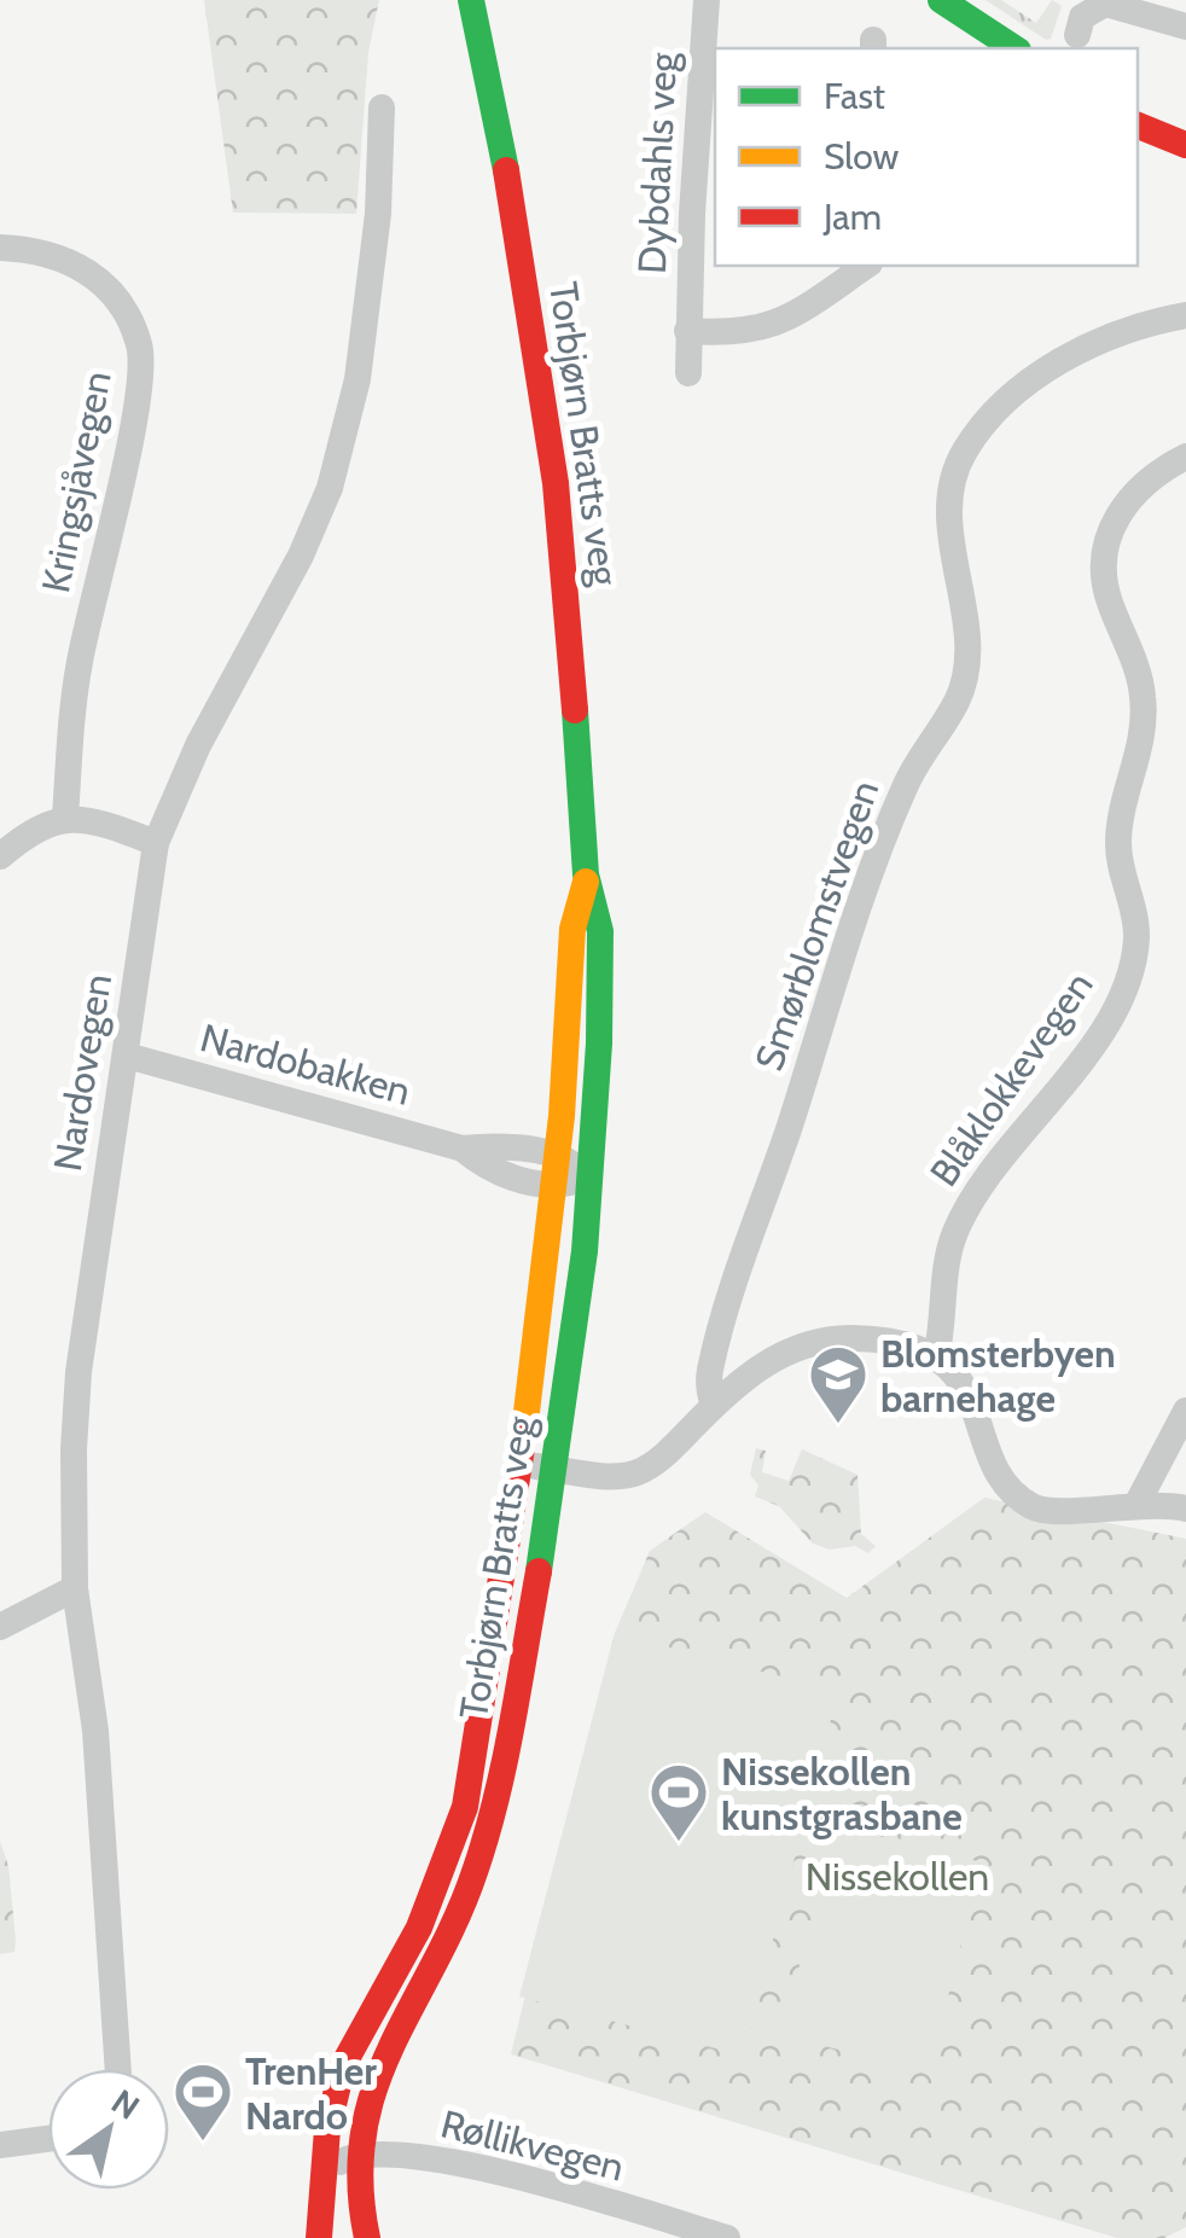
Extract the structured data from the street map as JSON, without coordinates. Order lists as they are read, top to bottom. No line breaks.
{"streets":{"main road":["Torbjørn Bratts veg"],"street":["Dybdahls veg","Kringsjåvegen","Smørblomstvegen","Nardobakken","Nardovegen","Blåklokkevegen","Røllikvegen"]},"crossings":[["Torbjørn Bratts veg","Nardobakken"],["Torbjørn Bratts veg","Røllikvegen"],["Nardobakken","Nardovegen"]],"parks":["Nissekollen"],"places":{"school or university":["Blomsterbyen barnehage"],"sports":["Nissekollen kunstgrasbane","TrenHer Nardo"]},"legend":["Fast","Slow","Jam"],"north":"top right"}
